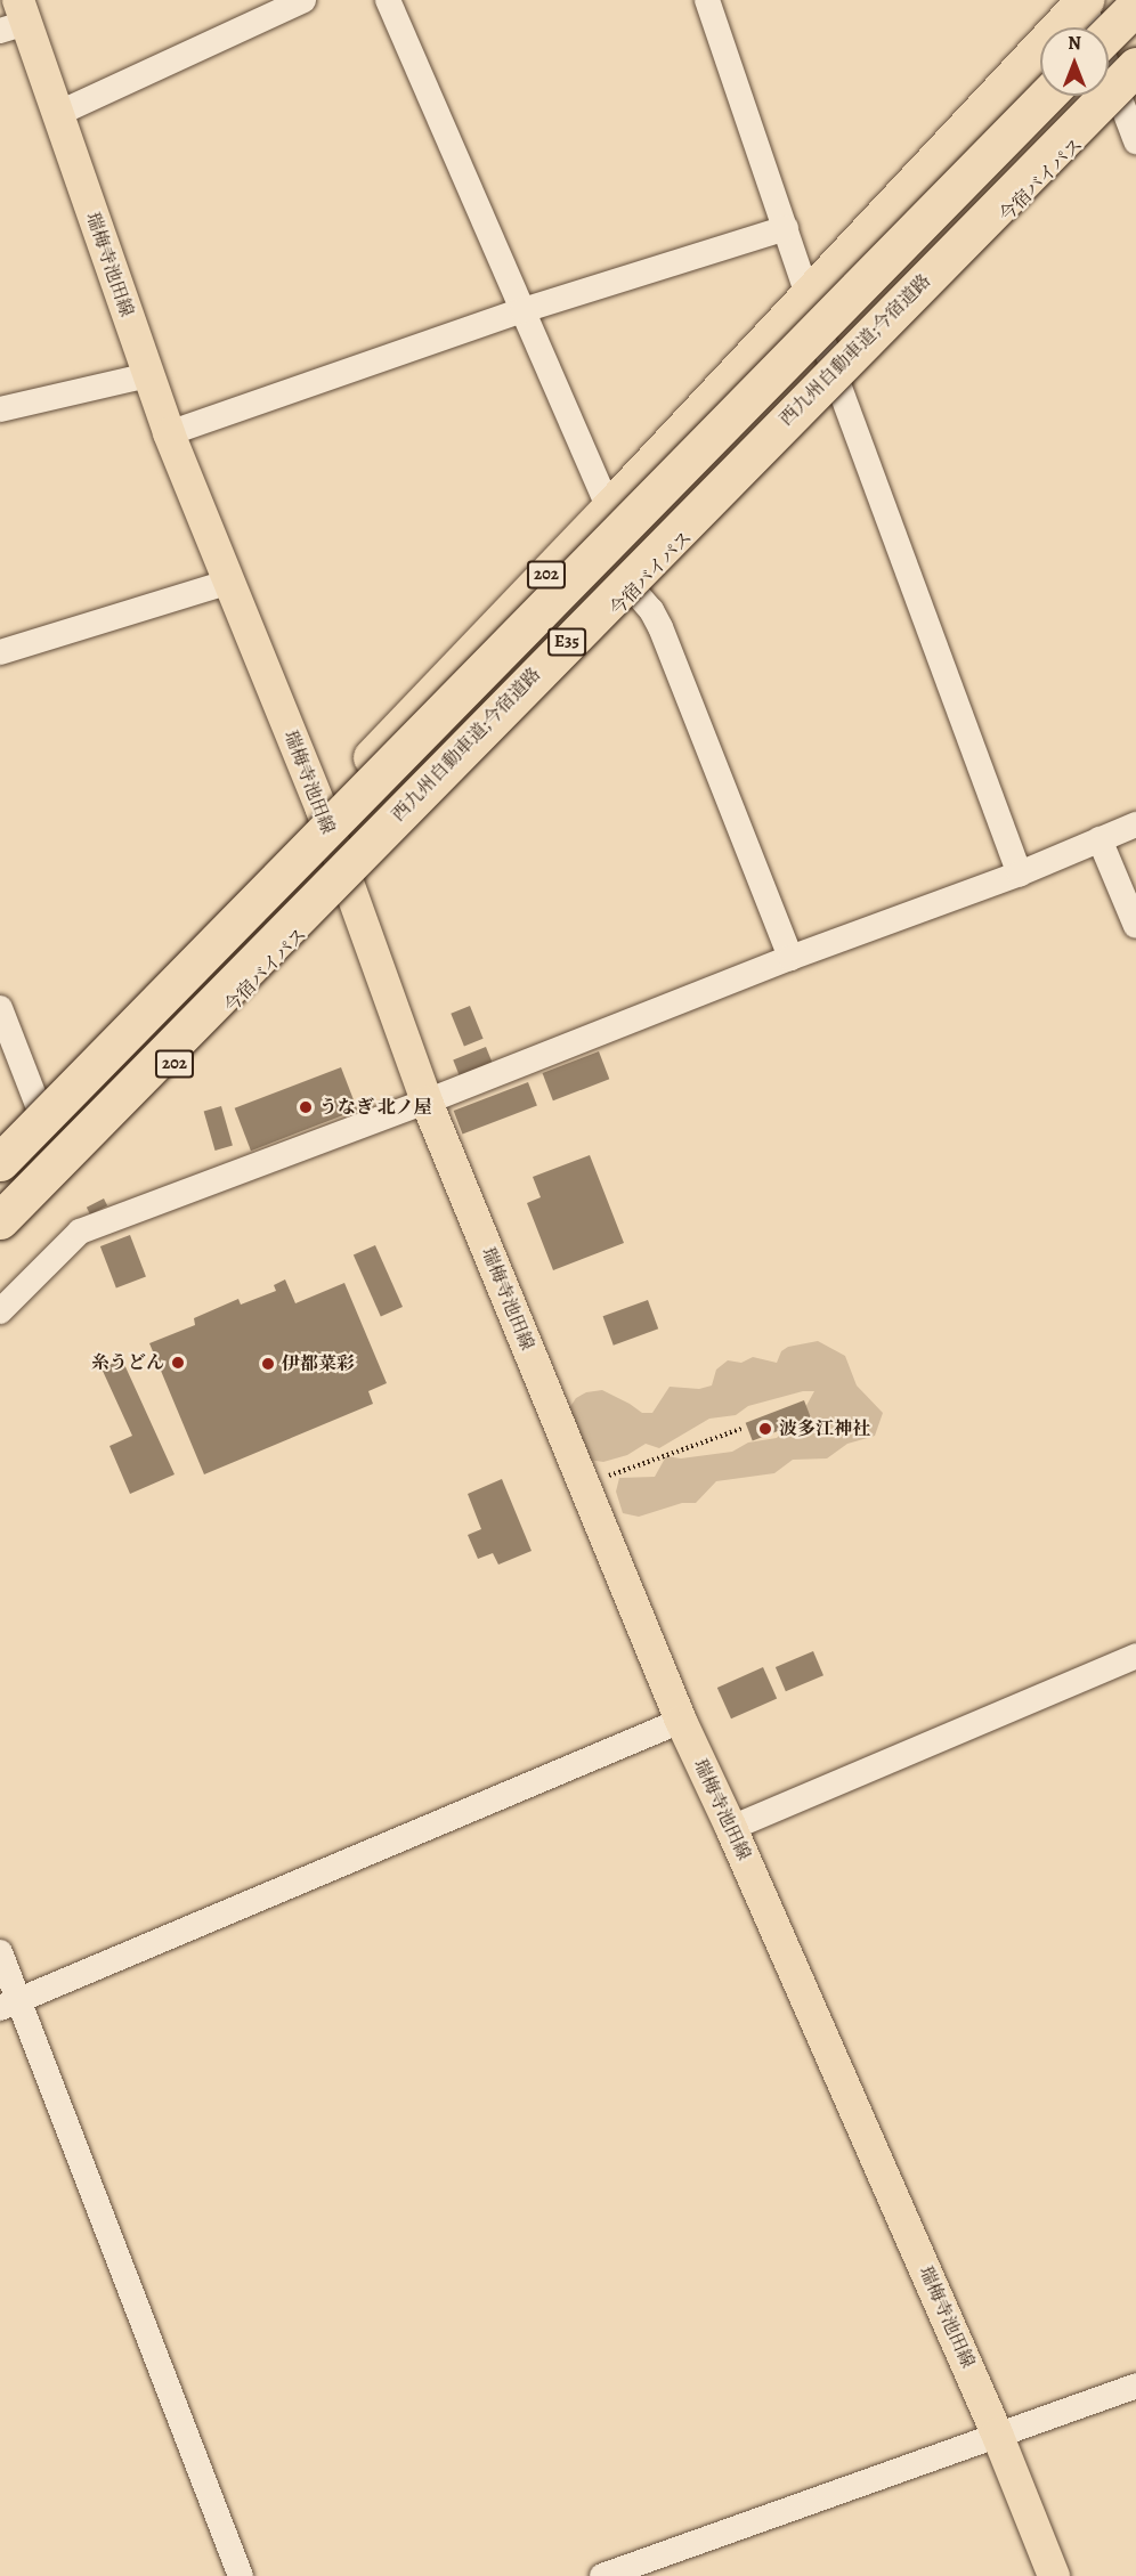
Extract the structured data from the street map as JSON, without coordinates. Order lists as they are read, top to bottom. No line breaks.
{"streets":{"highway":["今宿バイパス","西九州自動車道;今宿道路","202","E35"],"main road":["瑞梅寺池田線"]},"crossings":[["今宿バイパス","瑞梅寺池田線"],["瑞梅寺池田線","202"]],"places":["うなぎ 北ノ屋","糸うどん","伊都菜彩","波多江神社"],"north":"top"}
